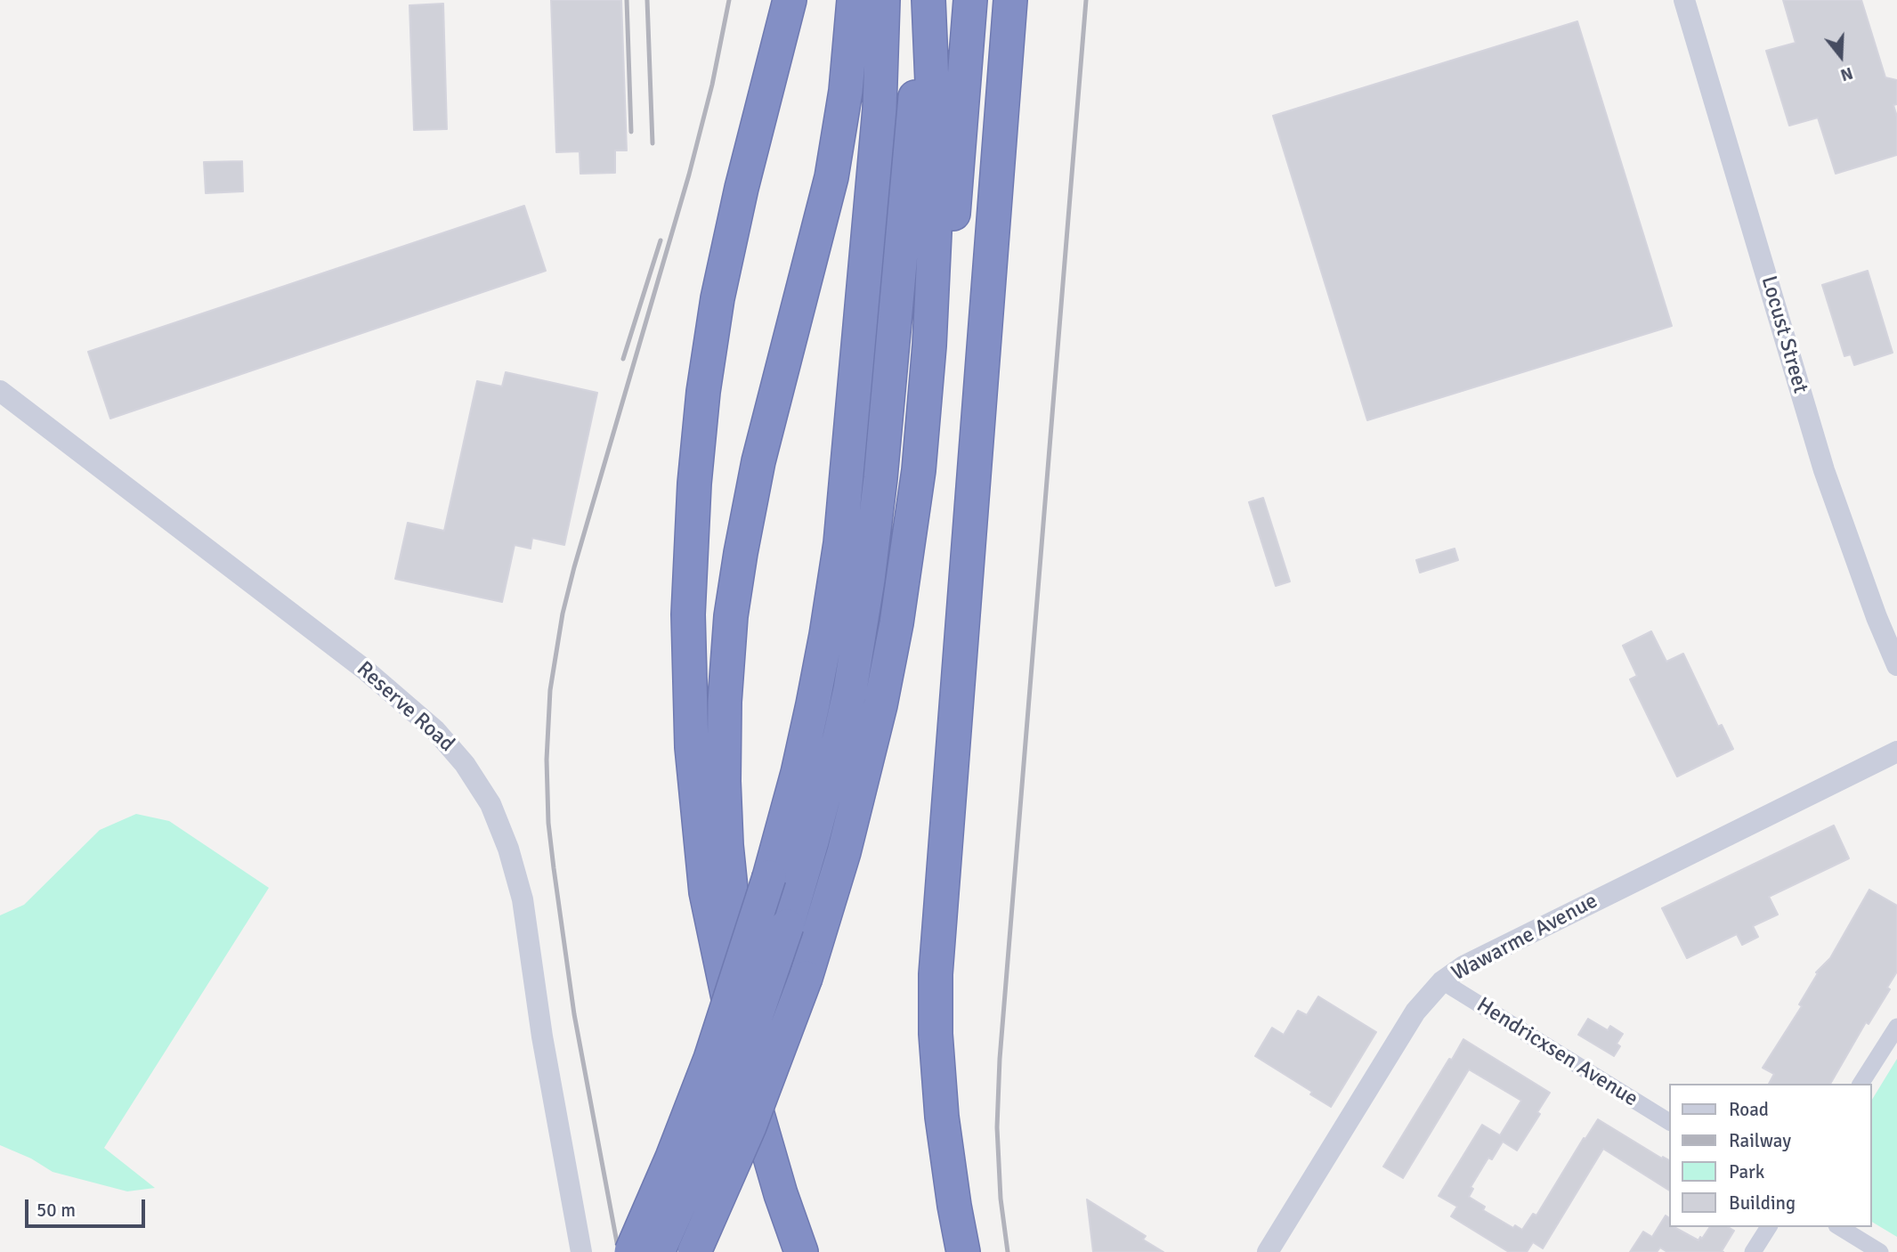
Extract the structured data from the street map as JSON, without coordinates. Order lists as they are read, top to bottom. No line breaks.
{"streets":{"street":["Locust Street","Reserve Road","Wawarme Avenue","Hendricxsen Avenue"]},"crossings":[["Wawarme Avenue","Hendricxsen Avenue"]],"legend":["Road","Railway","Park","Building"],"scale_bar":"50 m","north":"bottom"}
